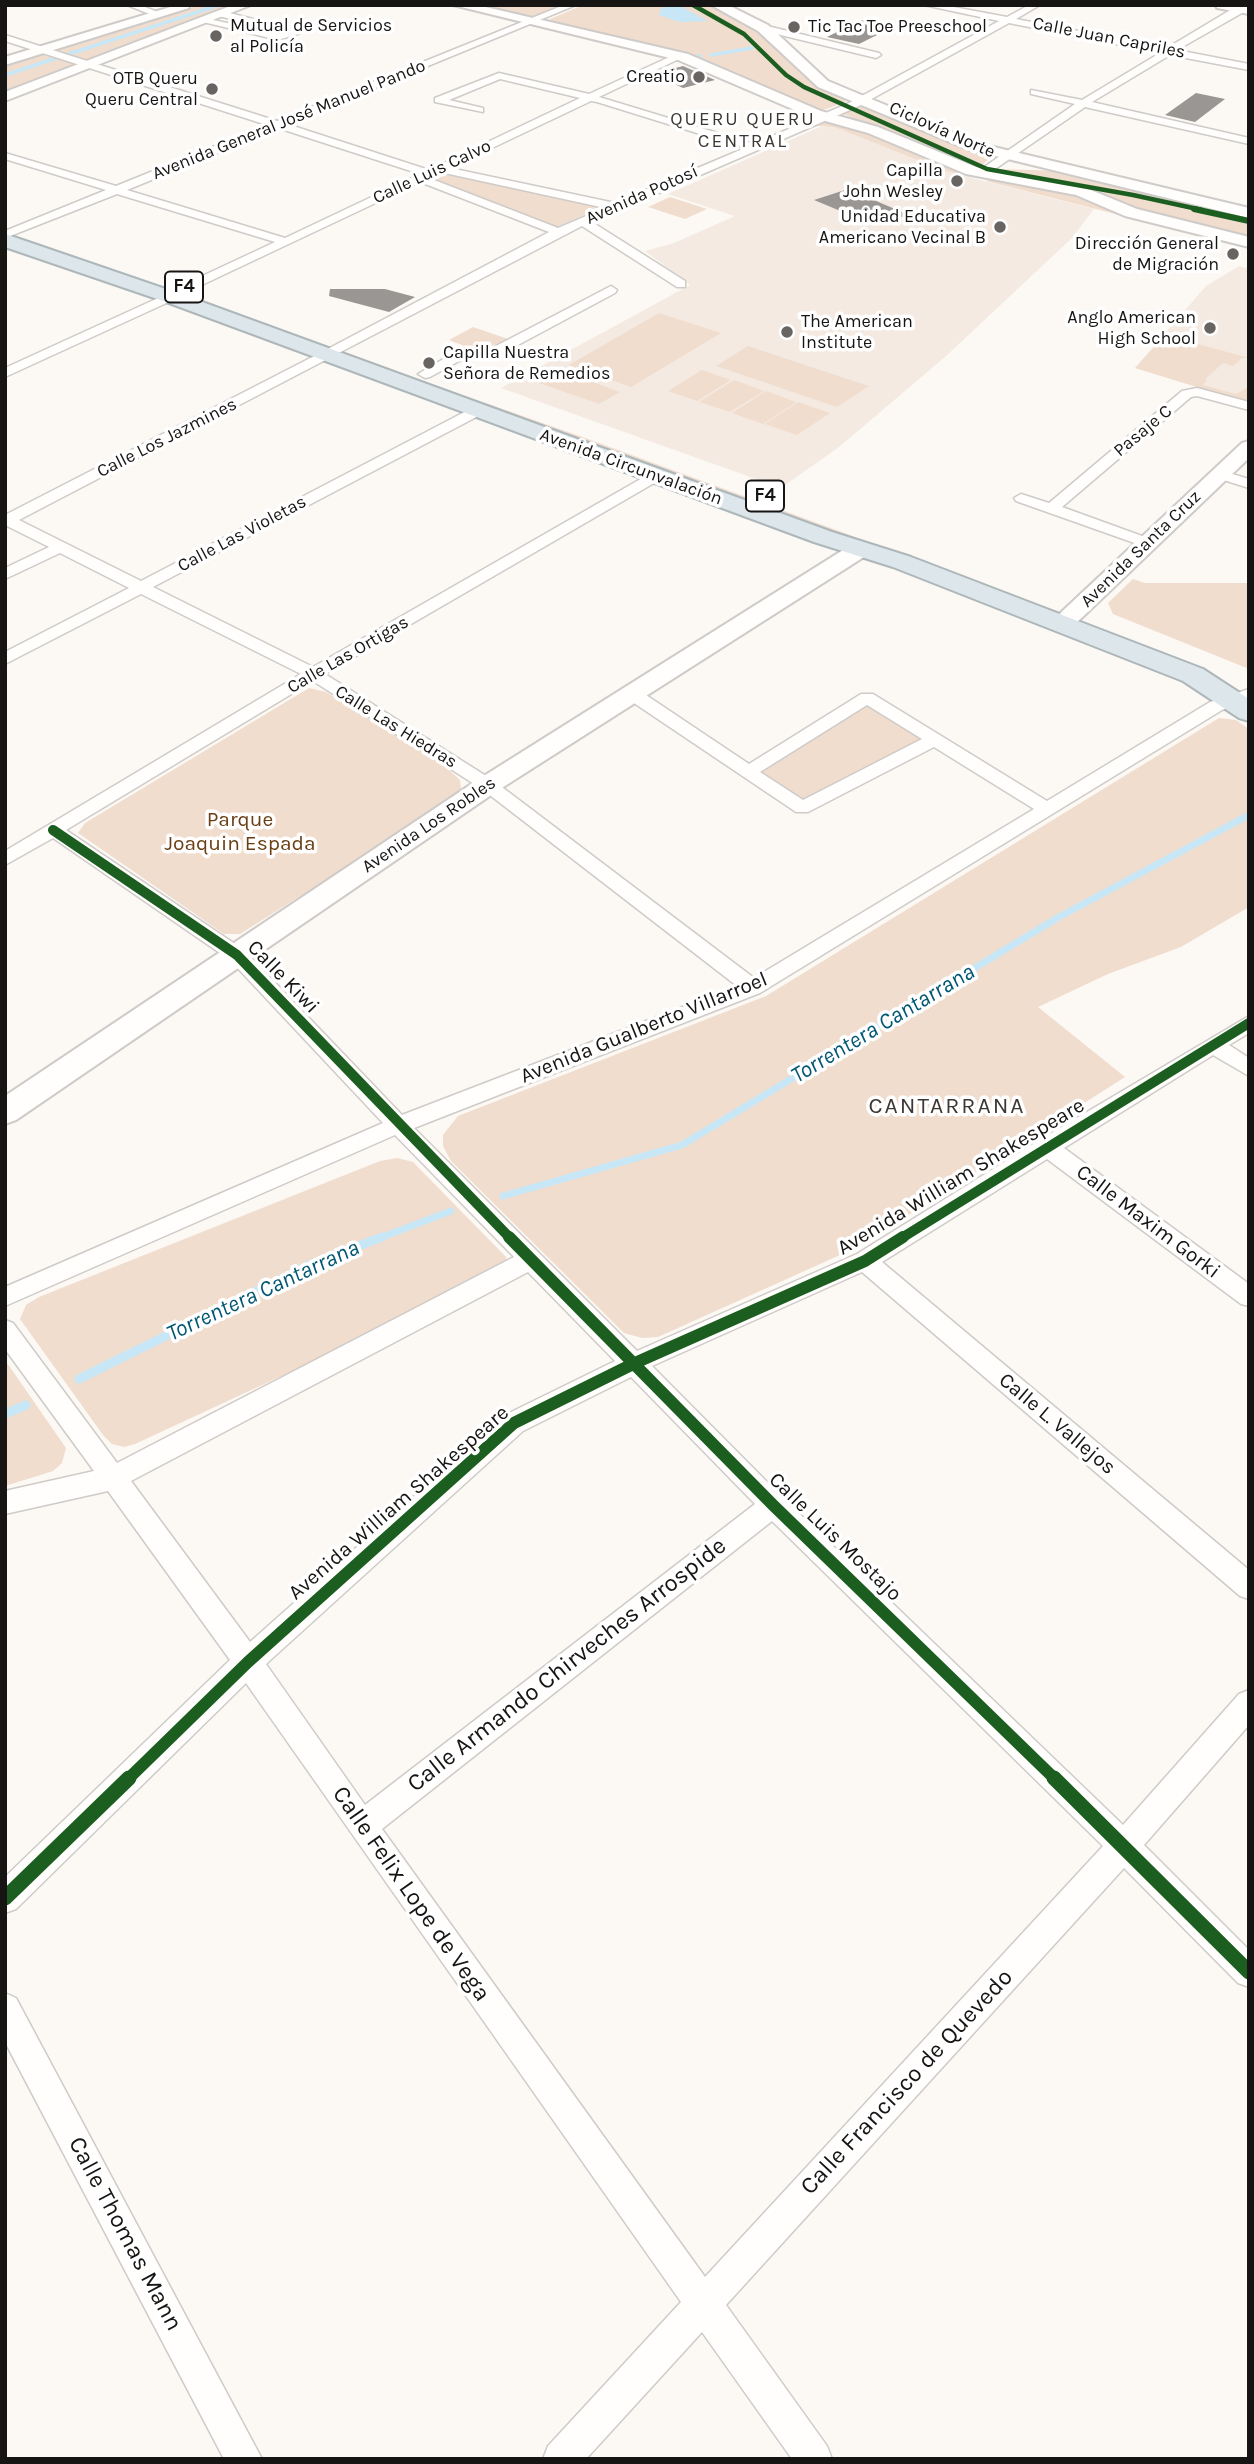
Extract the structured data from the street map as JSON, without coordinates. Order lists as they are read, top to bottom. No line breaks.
{"streets":{"highway":["F4","Avenida Circunvalación"],"main road":["Avenida Los Robles"],"street":["Calle Juan Capriles","Avenida General José Manuel Pando","Calle Luis Calvo","Avenida Potosí","Pasaje C","Calle Los Jazmines","Calle Las Violetas","Avenida Santa Cruz","Calle Las Ortigas","Calle Las Hiedras","Calle Kiwi","Avenida Gualberto Villarroel","Avenida William Shakespeare","Calle Maxim Gorki","Calle L. Vallejos","Calle Luis Mostajo","Calle Armando Chirveches Arrospide","Calle Felix Lope de Vega","Calle Francisco de Quevedo","Calle Thomas Mann"],"cycle path":["Ciclovía Norte"]},"crossings":[["Calle Juan Capriles","Avenida Potosí"],["Avenida General José Manuel Pando","Avenida Circunvalación"],["Calle Luis Calvo","Avenida Circunvalación"],["Avenida Potosí","Calle Los Jazmines"],["Avenida Potosí","Avenida Circunvalación"],["Calle Los Jazmines","Avenida Circunvalación"],["Calle Los Jazmines","Calle Las Hiedras"],["Avenida Circunvalación","Calle Las Violetas"],["Avenida Circunvalación","Avenida Santa Cruz"],["Avenida Circunvalación","Calle Las Ortigas"],["Avenida Circunvalación","Avenida Los Robles"],["Avenida Circunvalación","Avenida Gualberto Villarroel"],["Calle Las Violetas","Calle Las Hiedras"],["Calle Las Ortigas","Calle Las Hiedras"],["Calle Las Ortigas","Calle Kiwi"],["Calle Las Hiedras","Avenida Los Robles"],["Calle Las Hiedras","Avenida Gualberto Villarroel"],["Avenida Los Robles","Calle Kiwi"],["Calle Kiwi","Avenida Gualberto Villarroel"],["Calle Kiwi","Calle Luis Mostajo"],["Avenida Gualberto Villarroel","Calle Luis Mostajo"],["Avenida William Shakespeare","Calle Maxim Gorki"],["Avenida William Shakespeare","Calle L. Vallejos"],["Avenida William Shakespeare","Calle Luis Mostajo"],["Avenida William Shakespeare","Calle Felix Lope de Vega"],["Calle Luis Mostajo","Calle Armando Chirveches Arrospide"],["Calle Luis Mostajo","Calle Francisco de Quevedo"],["Calle Armando Chirveches Arrospide","Calle Felix Lope de Vega"],["Calle Felix Lope de Vega","Calle Francisco de Quevedo"]],"districts":["QUERU QUERU CENTRAL","CANTARRANA"],"water":["Torrentera Cantarrana"],"parks":["Parque Joaquin Espada"],"places":["Tic Tac Toe Preeschool","Mutual de Servicios al Policía","Creatio","OTB Queru Queru Central","Capilla John Wesley","Unidad Educativa Americano Vecinal B","Dirección General de Migración","Anglo American High School","The American Institute","Capilla Nuestra Señora de Remedios"]}
